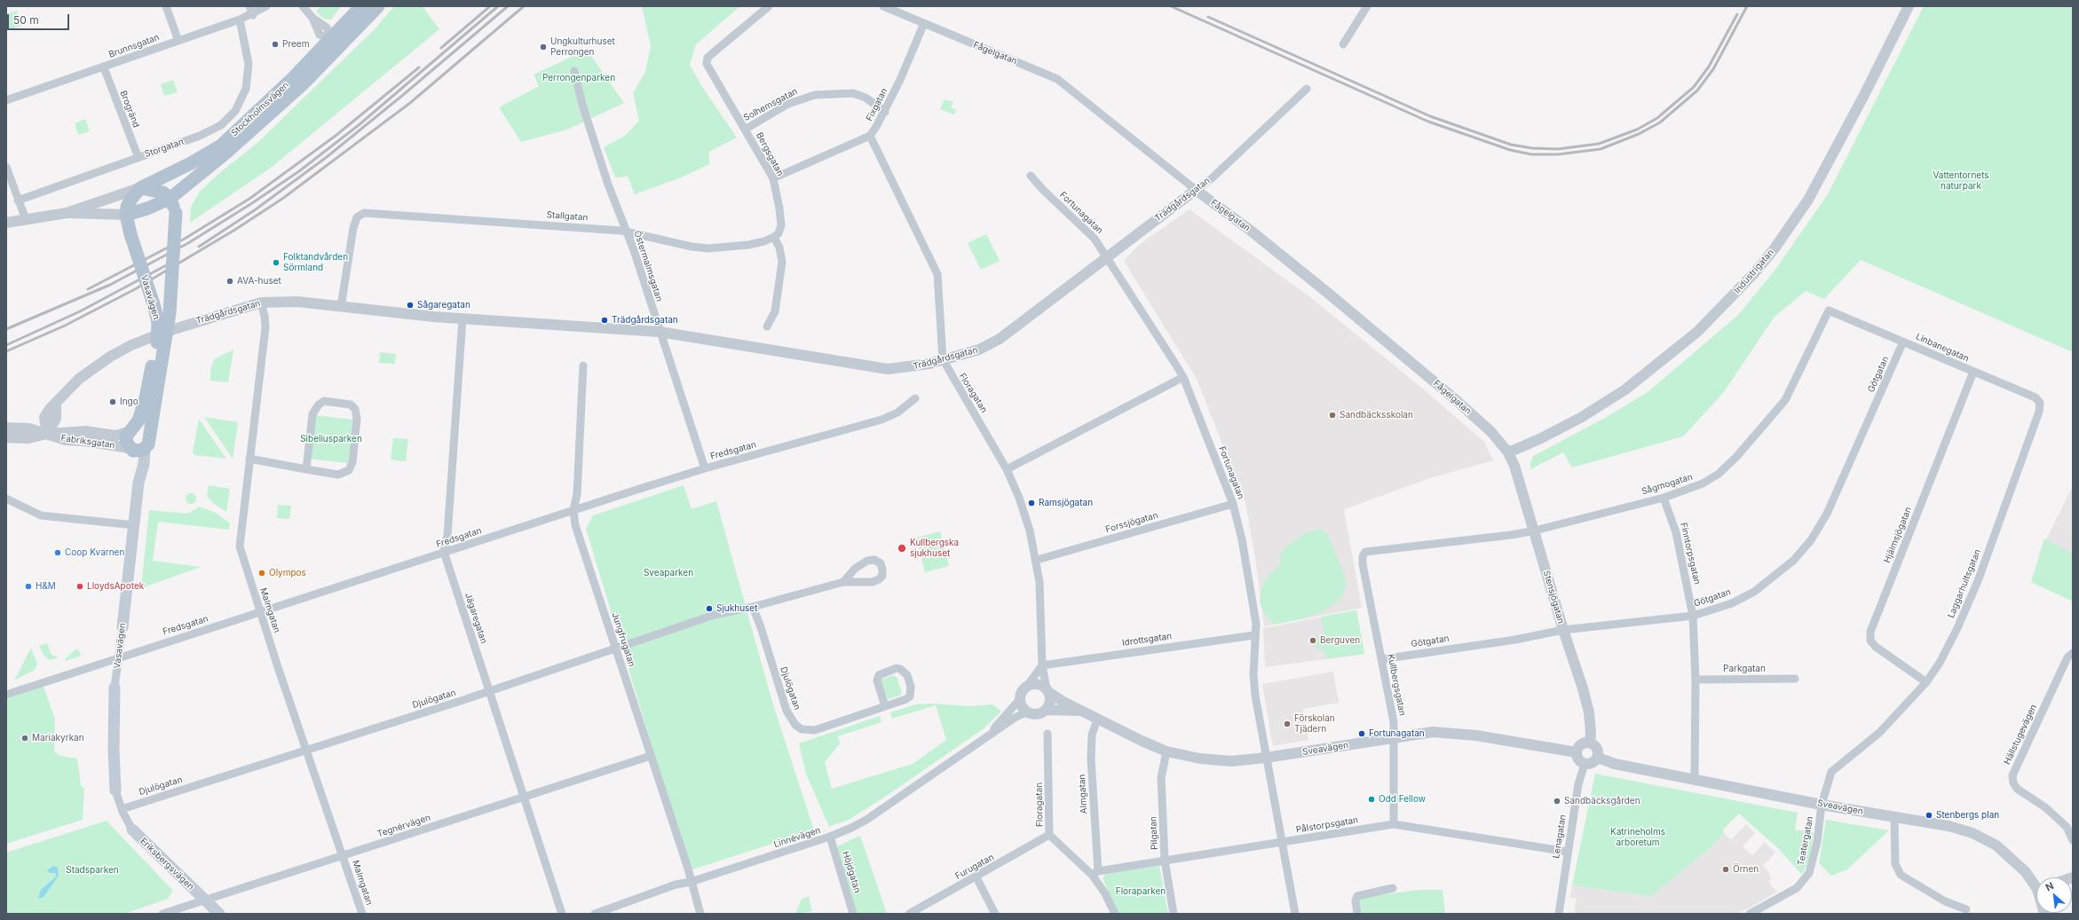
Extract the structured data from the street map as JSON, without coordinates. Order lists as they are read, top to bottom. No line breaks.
{"streets":{"main road":["Stockholmsvägen","Vasavägen","Eriksbergsvägen"],"street":["Brunnsgatan","Fågelgatan","Solhemsgatan","Fixgatan","Brogränd","Storgatan","Bergsgatan","Trädgårdsgatan","Fortunagatan","Stallgatan","Östermalmsgatan","Industrigatan","Linbanegatan","Götgatan","Floragatan","Fabriksgatan","Fredsgatan","Sågmogatan","Forssjögatan","Hjälmsjögatan","Finntorpsgatan","Laggarhultsgatan","Stensjögatan","Malmgatan","Jägaregatan","Jungfrugatan","Idrottsgatan","Parkgatan","Kullbergsgatan","Djulögatan","Hällstugevägen","Sveavägen","Almgatan","Pålstorpsgatan","Tegnérvägen","Pilgatan","Lenagatan","Linnévägen","Teatergatan","Furugatan","Höjdgatan"]},"crossings":[["Brunnsgatan","Brogränd"],["Brunnsgatan","Storgatan"],["Fågelgatan","Fixgatan"],["Fågelgatan","Trädgårdsgatan"],["Fågelgatan","Industrigatan"],["Fågelgatan","Stensjögatan"],["Solhemsgatan","Fixgatan"],["Solhemsgatan","Bergsgatan"],["Fixgatan","Floragatan"],["Brogränd","Storgatan"],["Stockholmsvägen","Vasavägen"],["Bergsgatan","Stallgatan"],["Trädgårdsgatan","Fortunagatan"],["Trädgårdsgatan","Stallgatan"],["Trädgårdsgatan","Östermalmsgatan"],["Trädgårdsgatan","Floragatan"],["Trädgårdsgatan","Fabriksgatan"],["Trädgårdsgatan","Malmgatan"],["Trädgårdsgatan","Jägaregatan"],["Fortunagatan","Forssjögatan"],["Fortunagatan","Idrottsgatan"],["Fortunagatan","Sveavägen"],["Fortunagatan","Pålstorpsgatan"],["Stallgatan","Östermalmsgatan"],["Östermalmsgatan","Fredsgatan"],["Industrigatan","Stensjögatan"],["Vasavägen","Fabriksgatan"],["Vasavägen","Fredsgatan"],["Vasavägen","Djulögatan"],["Vasavägen","Eriksbergsvägen"],["Linbanegatan","Götgatan"],["Linbanegatan","Sågmogatan"],["Linbanegatan","Hjälmsjögatan"],["Linbanegatan","Laggarhultsgatan"],["Götgatan","Sågmogatan"],["Götgatan","Finntorpsgatan"],["Götgatan","Stensjögatan"],["Götgatan","Kullbergsgatan"],["Floragatan","Forssjögatan"],["Floragatan","Idrottsgatan"],["Floragatan","Sveavägen"],["Floragatan","Almgatan"],["Floragatan","Pålstorpsgatan"],["Floragatan","Linnévägen"],["Floragatan","Furugatan"],["Fredsgatan","Malmgatan"],["Fredsgatan","Jägaregatan"],["Fredsgatan","Jungfrugatan"],["Sågmogatan","Finntorpsgatan"],["Sågmogatan","Stensjögatan"],["Sågmogatan","Kullbergsgatan"],["Hjälmsjögatan","Laggarhultsgatan"],["Laggarhultsgatan","Sveavägen"],["Laggarhultsgatan","Teatergatan"],["Stensjögatan","Sveavägen"],["Stensjögatan","Lenagatan"],["Malmgatan","Djulögatan"],["Malmgatan","Tegnérvägen"],["Jägaregatan","Djulögatan"],["Jägaregatan","Tegnérvägen"],["Jungfrugatan","Djulögatan"],["Jungfrugatan","Tegnérvägen"],["Jungfrugatan","Linnévägen"],["Kullbergsgatan","Sveavägen"],["Kullbergsgatan","Pålstorpsgatan"],["Djulögatan","Eriksbergsvägen"],["Sveavägen","Almgatan"],["Sveavägen","Pilgatan"],["Sveavägen","Lenagatan"],["Sveavägen","Linnévägen"],["Sveavägen","Teatergatan"],["Almgatan","Pålstorpsgatan"],["Pålstorpsgatan","Pilgatan"],["Pålstorpsgatan","Lenagatan"],["Tegnérvägen","Eriksbergsvägen"],["Linnévägen","Höjdgatan"]],"parks":["Perrongenparken","Vattentornets naturpark","Sibeliusparken","Sveaparken","Katrineholms arboretum","Stadsparken","Floraparken"],"places":["Preem","Ungkulturhuset Perrongen","Folktandvården Sörmland","AVA-huset","Sågaregatan","Trädgårdsgatan","Ingo","Sandbäcksskolan","Ramsjögatan","Kullbergska sjukhuset","Coop Kvarnen","Olympos","H&M","LloydsApotek","Sjukhuset","Berguven","Förskolan Tjädern","Fortunagatan","Mariakyrkan","Odd Fellow","Sandbäcksgården","Stenbergs plan","Örnen"],"scale_bar":"50 m","north":"top left"}
